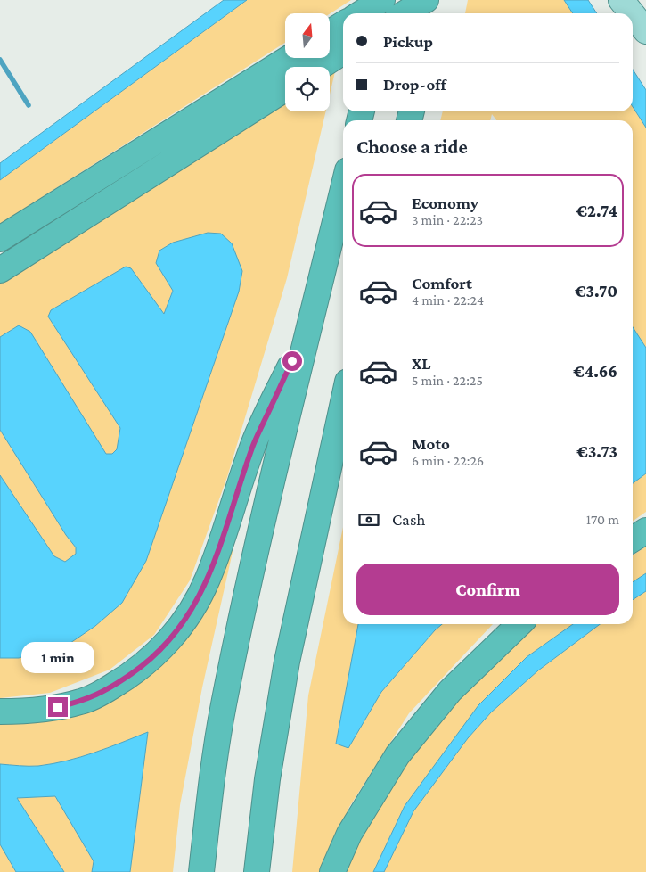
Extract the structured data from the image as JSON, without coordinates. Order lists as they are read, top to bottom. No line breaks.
{"north":"top","page":{"banner":["Pickup","Drop-off"],"heading":"Choose a ride","list":[{"name":"Economy","note":"3 min · 22:23","value":"€2.74"},{"name":"Comfort","note":"4 min · 22:24","value":"€3.70"},{"name":"XL","note":"5 min · 22:25","value":"€4.66"},{"name":"Moto","note":"6 min · 22:26","value":"€3.73"}],"pay":["Cash","170 m"],"buttons":"Confirm","bubble":"1 min"}}
